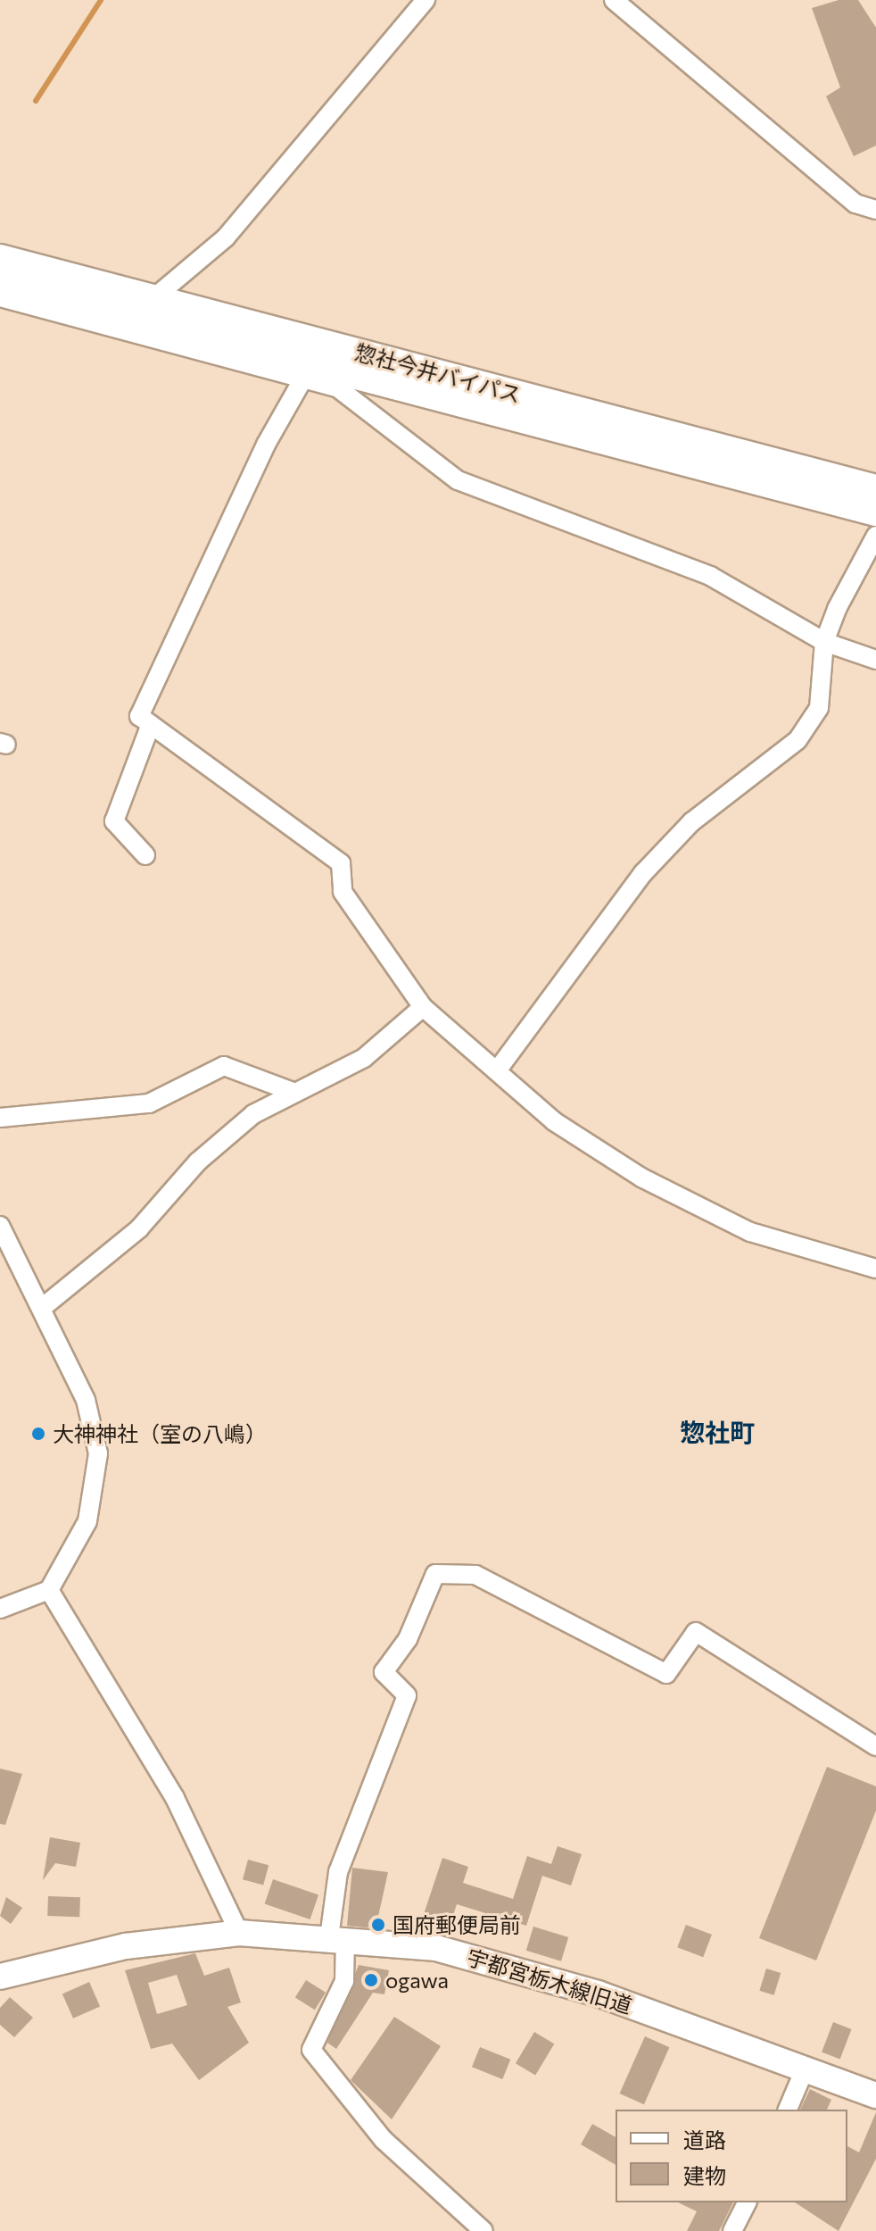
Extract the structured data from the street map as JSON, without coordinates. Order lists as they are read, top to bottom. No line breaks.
{"streets":{"main road":["惣社今井バイパス"],"street":["宇都宮栃木線旧道"]},"districts":["惣社町"],"places":["大神神社（室の八嶋）","国府郵便局前","ogawa"],"legend":["道路","建物"]}
